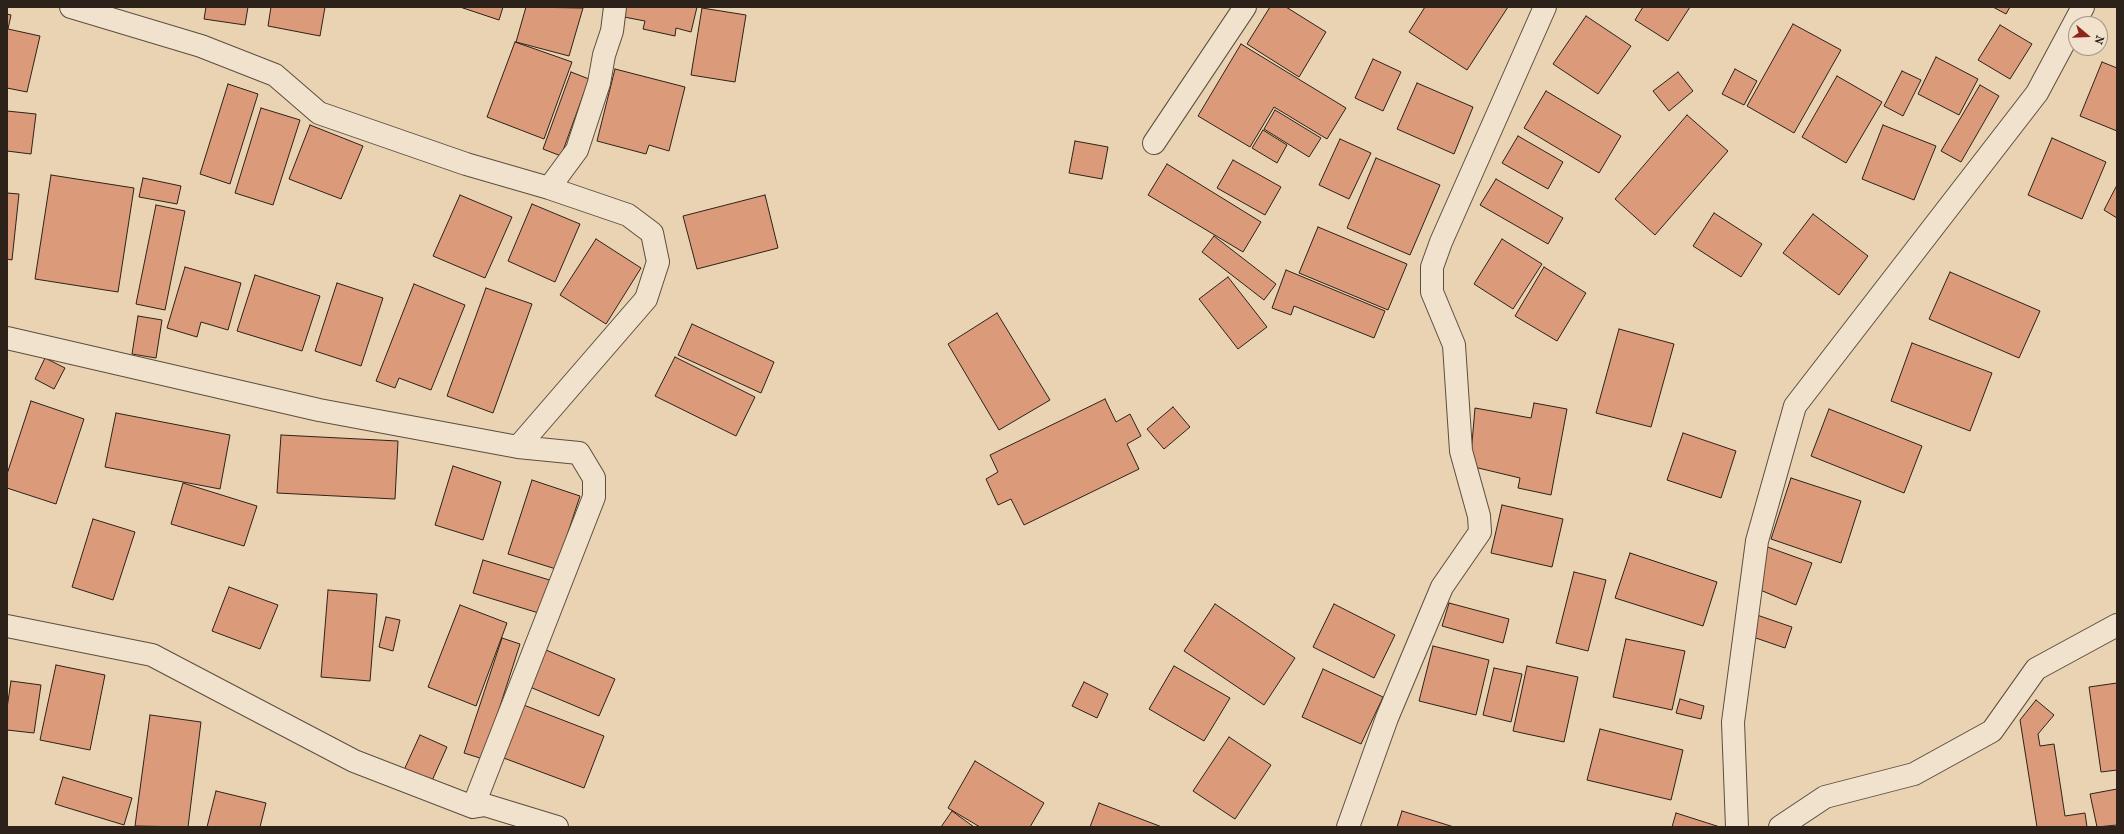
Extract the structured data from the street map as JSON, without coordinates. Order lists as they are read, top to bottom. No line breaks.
{"north":"right"}
